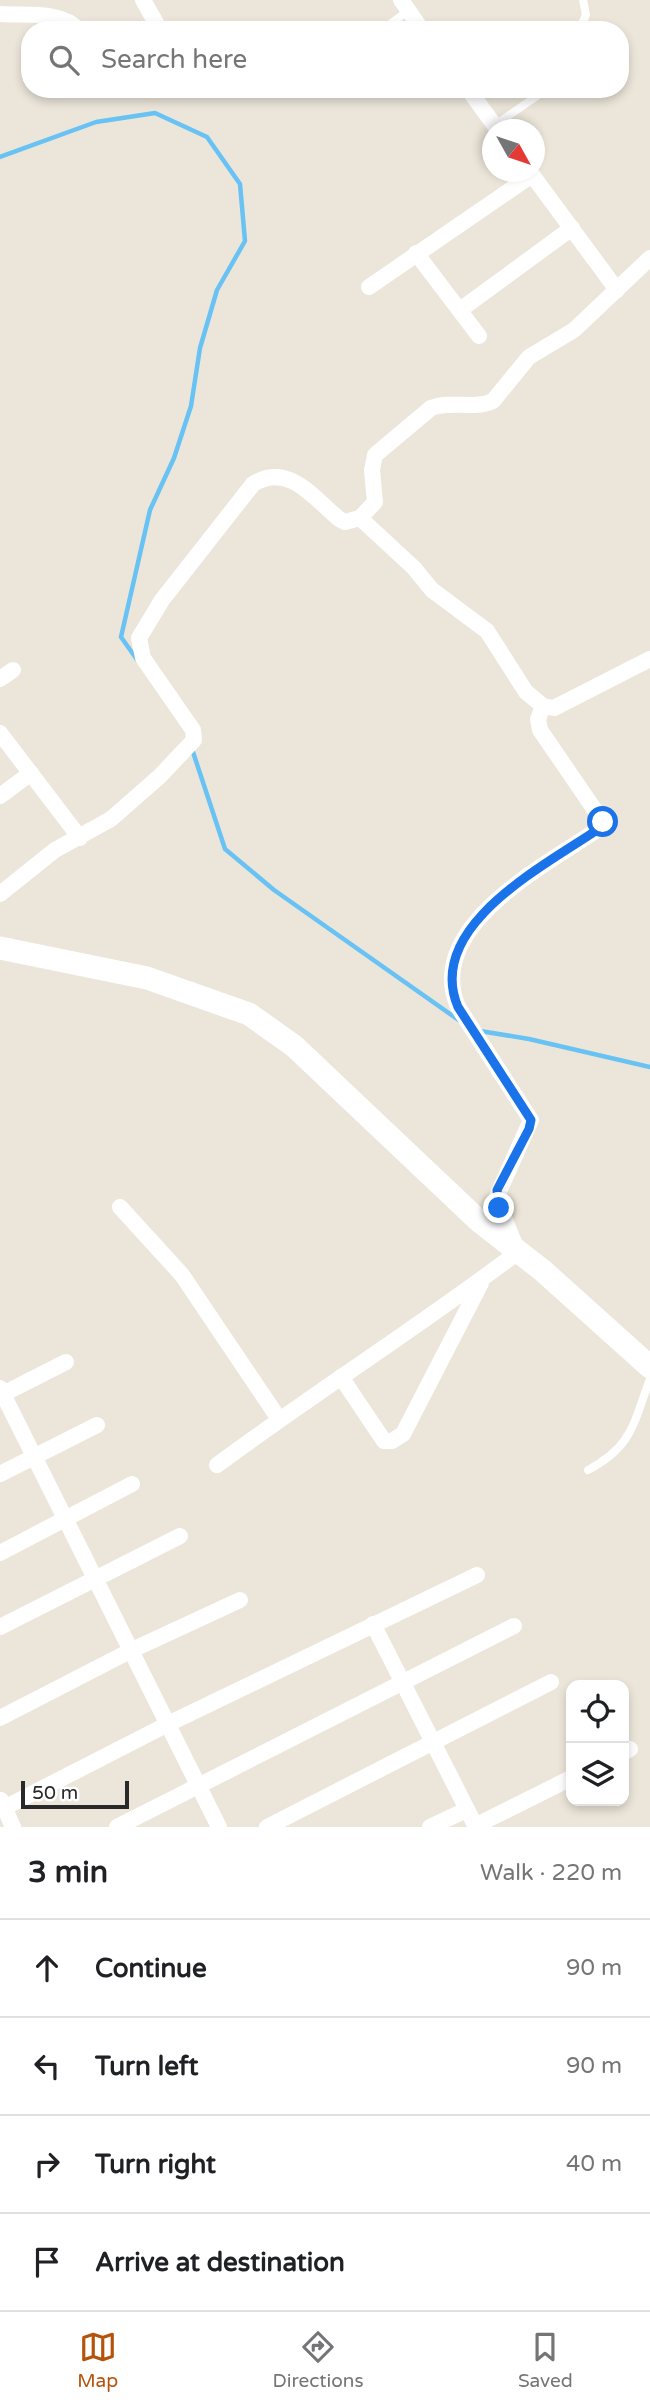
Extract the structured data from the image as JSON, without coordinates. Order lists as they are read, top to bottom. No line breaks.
{"scale_bar":"50 m","north":"bottom right","page":{"search":"Search here","scale":"50 m","heading":["3 min","Walk · 220 m"],"list":[["Continue","90 m"],["Turn left","90 m"],["Turn right","40 m"],"Arrive at destination"],"nav":["Map","Directions","Saved"]}}
